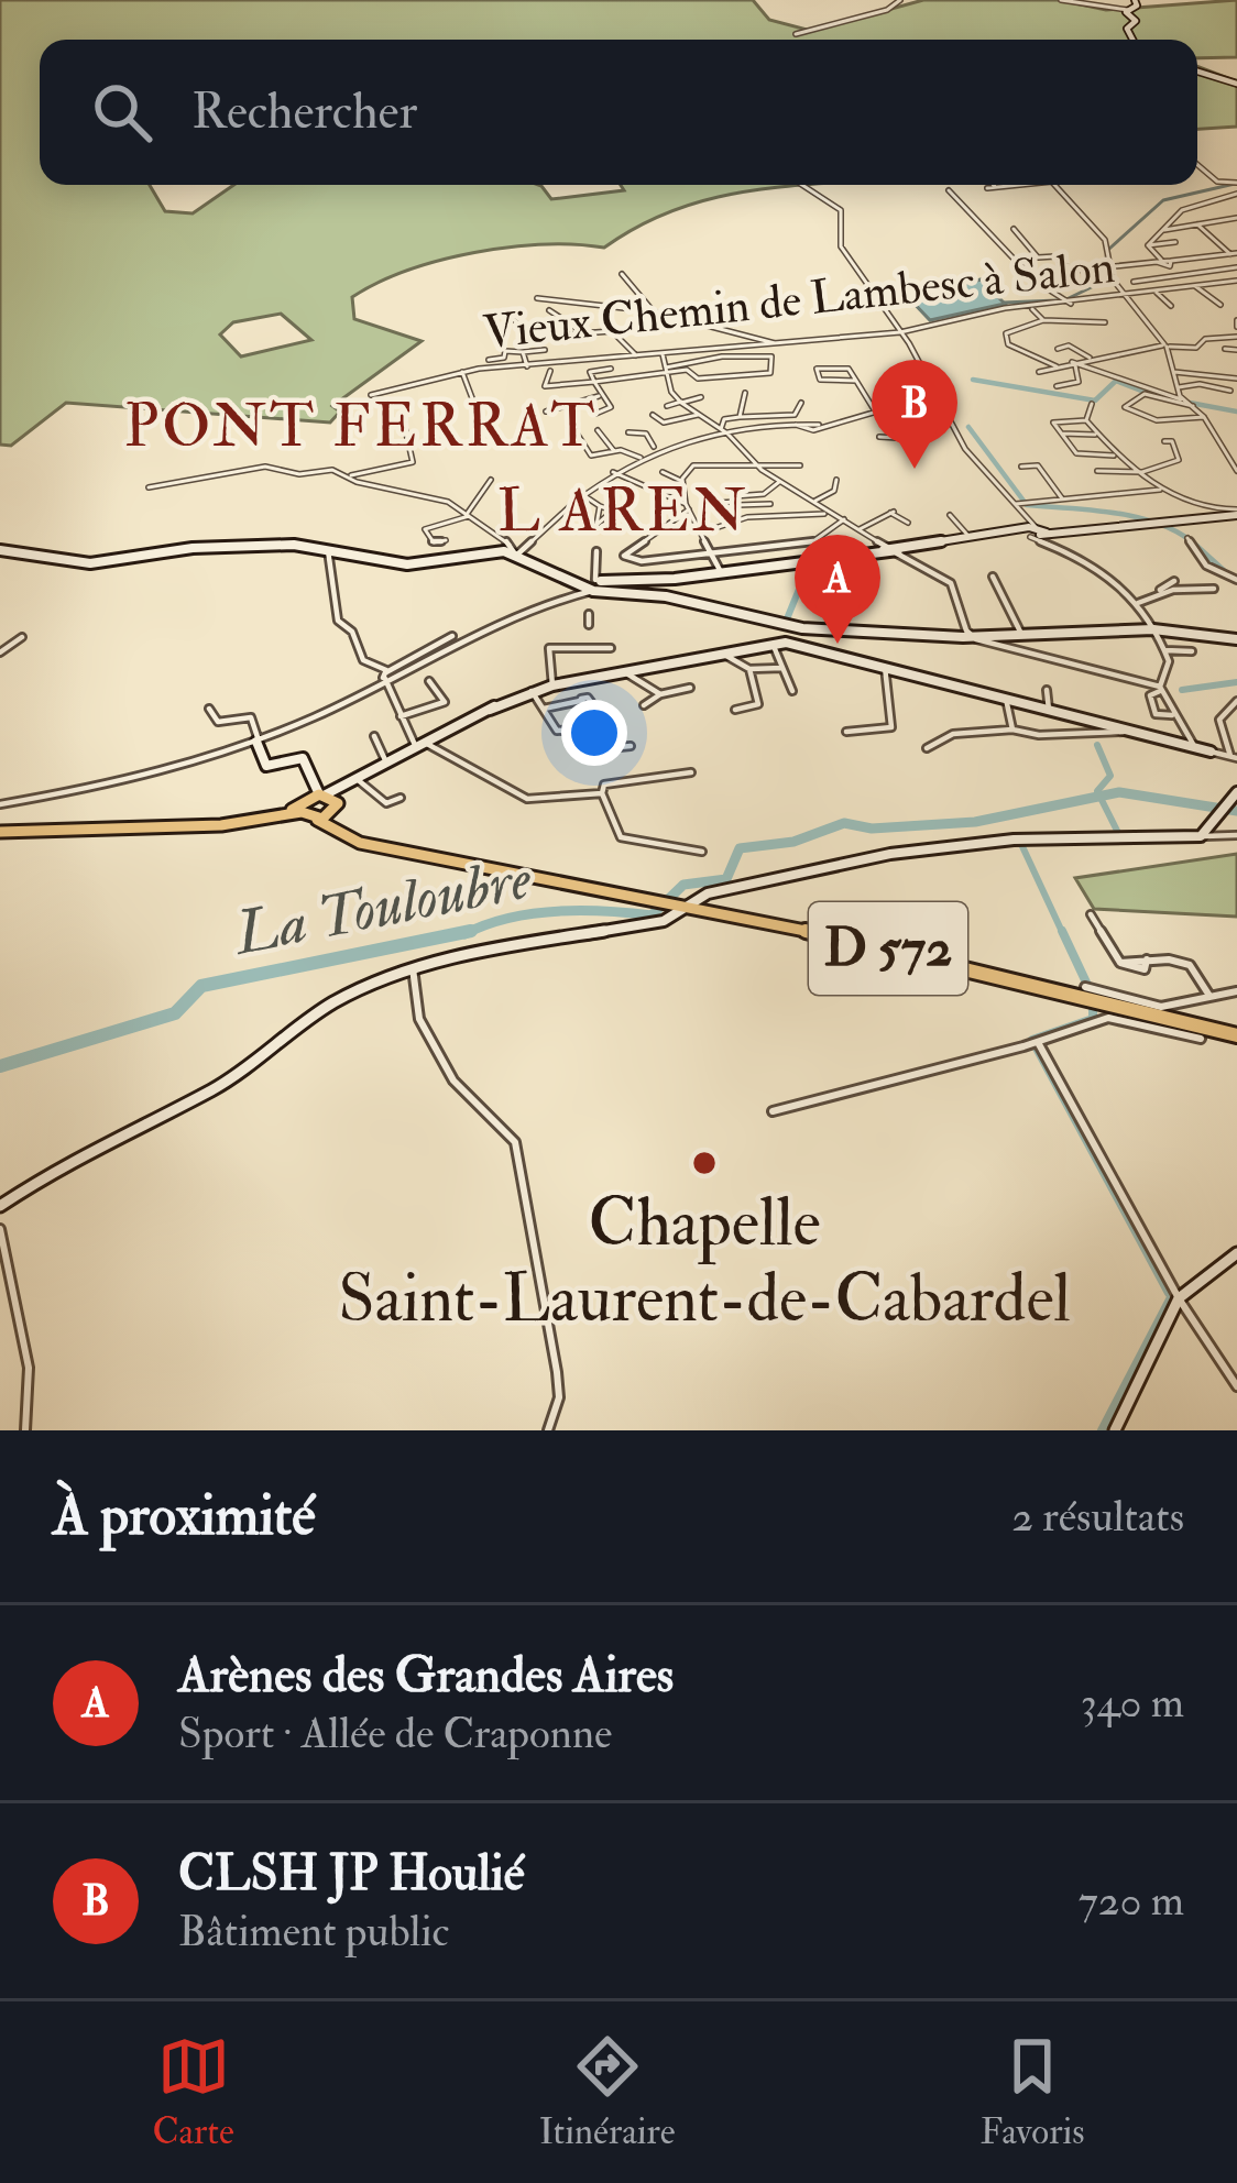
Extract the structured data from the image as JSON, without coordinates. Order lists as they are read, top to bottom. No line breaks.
{"streets":{"main road":["D 572"],"street":["Vieux Chemin de Lambesc à Salon"]},"districts":["PONT FERRAT","L AREN"],"water":["La Touloubre"],"places":["Chapelle Saint-Laurent-de-Cabardel"],"page":{"search":"Rechercher","pins":["B","A"],"heading":["À proximité","2 résultats"],"list":[{"mark":"A","name":"Arènes des Grandes Aires","note":"Sport · Allée de Craponne","value":"340 m"},{"mark":"B","name":"CLSH JP Houlié","note":"Bâtiment public","value":"720 m"}],"nav":["Carte","Itinéraire","Favoris"]}}
